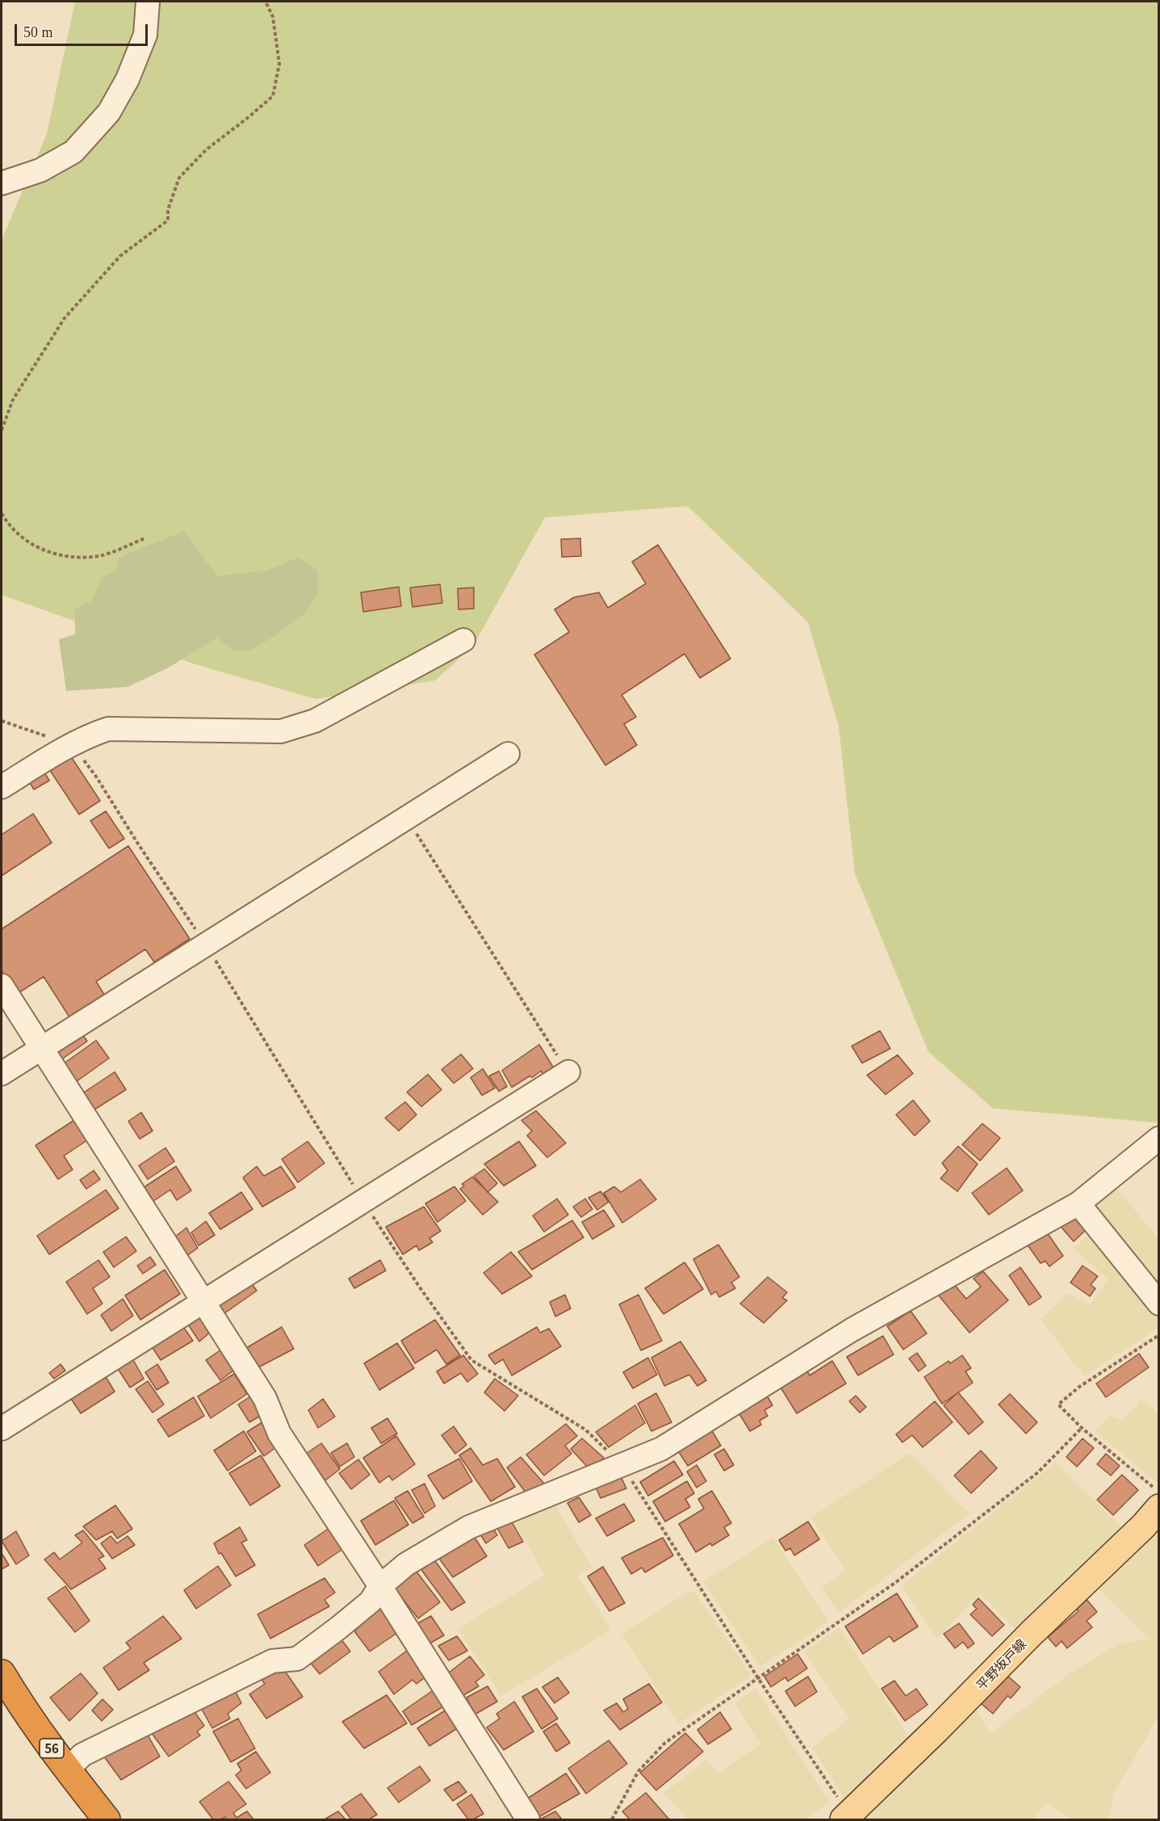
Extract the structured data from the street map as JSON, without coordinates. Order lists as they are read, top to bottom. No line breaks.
{"streets":{"highway":["56"],"main road":["平野坂戸線"]},"scale_bar":"50 m"}
